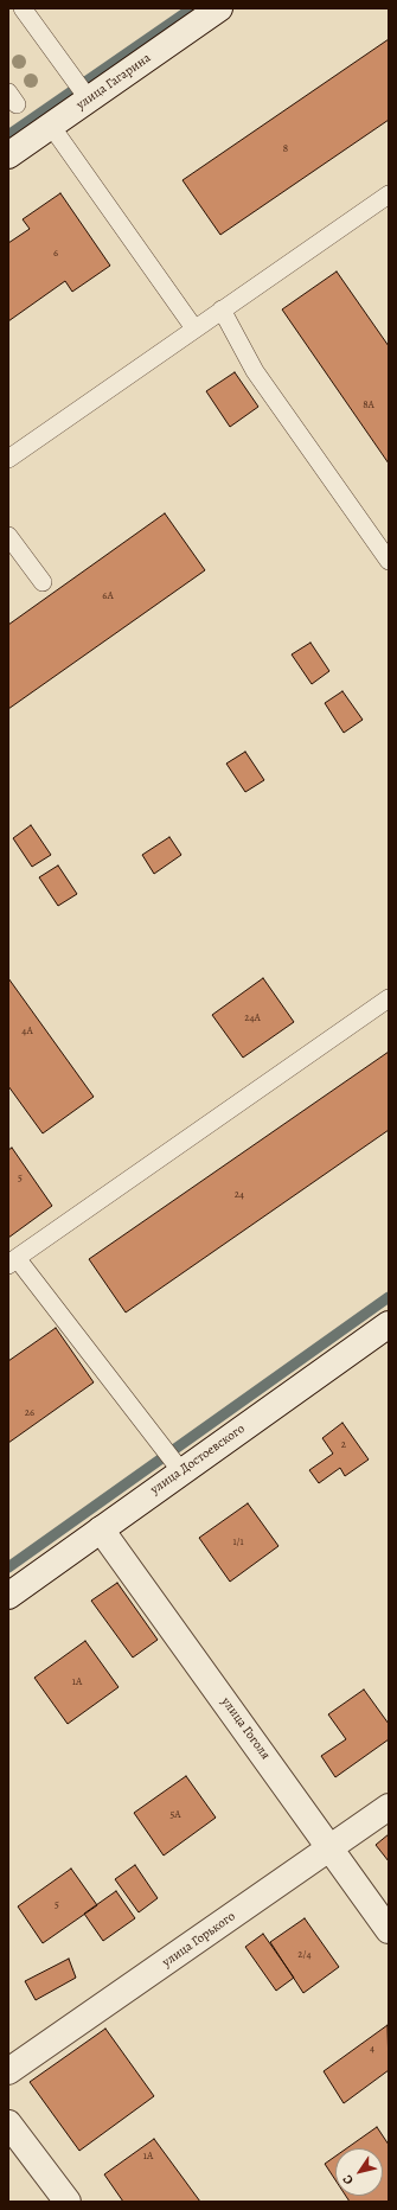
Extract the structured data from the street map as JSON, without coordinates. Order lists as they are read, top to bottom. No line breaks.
{"streets":{"street":["улица Гагарина","улица Достоевского","улица Гоголя","улица Горького"]},"crossings":[["улица Достоевского","улица Гоголя"],["улица Гоголя","улица Горького"]],"house_numbers":["8","6","8А","6А","24А","4А","5","24","26","2","1/1","1А","5А","5","2/4","4","1А"],"north":"bottom left"}
